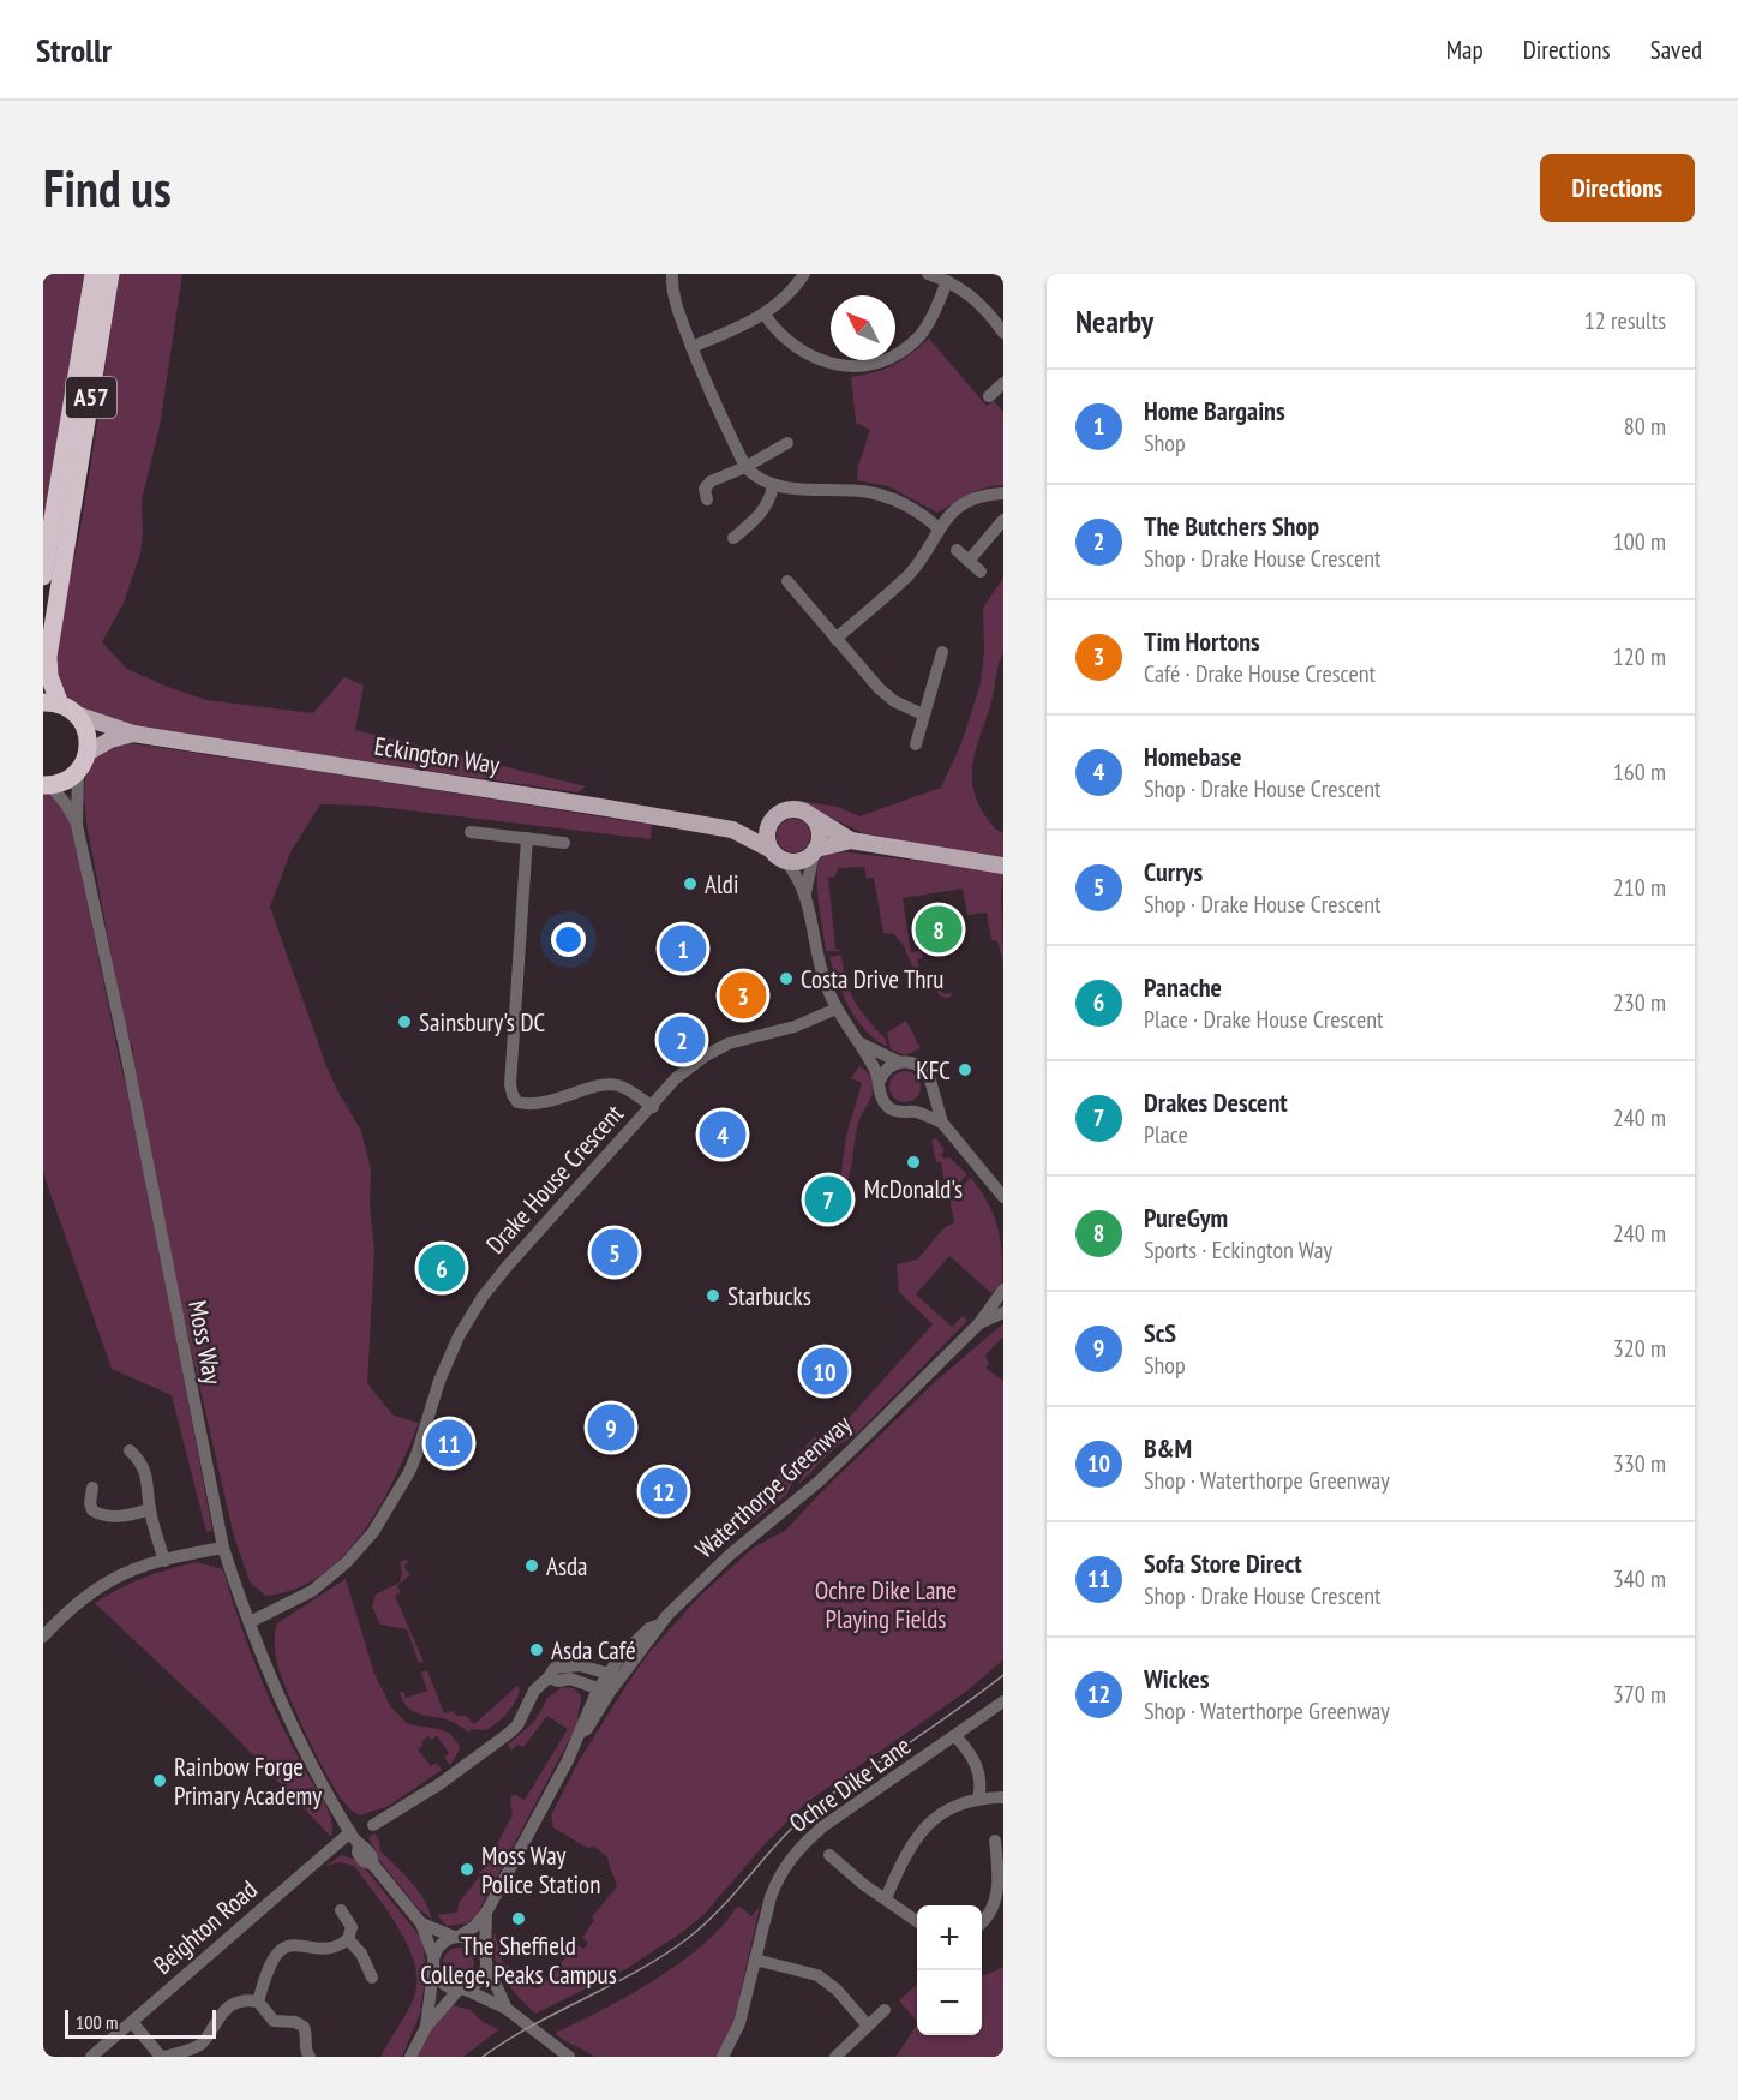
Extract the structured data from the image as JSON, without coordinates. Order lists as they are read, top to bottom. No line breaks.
{"streets":{"highway":["A57"],"main road":["Eckington Way"],"street":["Drake House Crescent","Moss Way","Waterthorpe Greenway","Ochre Dike Lane","Beighton Road"]},"crossings":[["A57","Eckington Way"],["Drake House Crescent","Moss Way"],["Moss Way","Waterthorpe Greenway"],["Moss Way","Beighton Road"]],"parks":["Ochre Dike Lane Playing Fields"],"places":["Aldi","Costa Drive Thru","Sainsbury's DC","KFC","McDonald's","Starbucks","Asda","Asda Café","Rainbow Forge Primary Academy","Moss Way Police Station","The Sheffield College, Peaks Campus"],"scale_bar":"100 m","north":"top left","page":{"header":"Strollr","nav":["Map","Directions","Saved"],"buttons":"Directions","title":"Find us","heading":["Nearby","12 results"],"list":[{"mark":"1","name":"Home Bargains","note":"Shop","value":"80 m"},{"mark":"2","name":"The Butchers Shop","note":"Shop · Drake House Crescent","value":"100 m"},{"mark":"3","name":"Tim Hortons","note":"Café · Drake House Crescent","value":"120 m"},{"mark":"4","name":"Homebase","note":"Shop · Drake House Crescent","value":"160 m"},{"mark":"5","name":"Currys","note":"Shop · Drake House Crescent","value":"210 m"},{"mark":"6","name":"Panache","note":"Place · Drake House Crescent","value":"230 m"},{"mark":"7","name":"Drakes Descent","note":"Place","value":"240 m"},{"mark":"8","name":"PureGym","note":"Sports · Eckington Way","value":"240 m"},{"mark":"9","name":"ScS","note":"Shop","value":"320 m"},{"mark":"10","name":"B&M","note":"Shop · Waterthorpe Greenway","value":"330 m"},{"mark":"11","name":"Sofa Store Direct","note":"Shop · Drake House Crescent","value":"340 m"},{"mark":"12","name":"Wickes","note":"Shop · Waterthorpe Greenway","value":"370 m"}],"pins":["8","1","3","2","4","7","5","6","10","9","11","12"],"map_buttons":["+","−"],"scale":"100 m"}}
